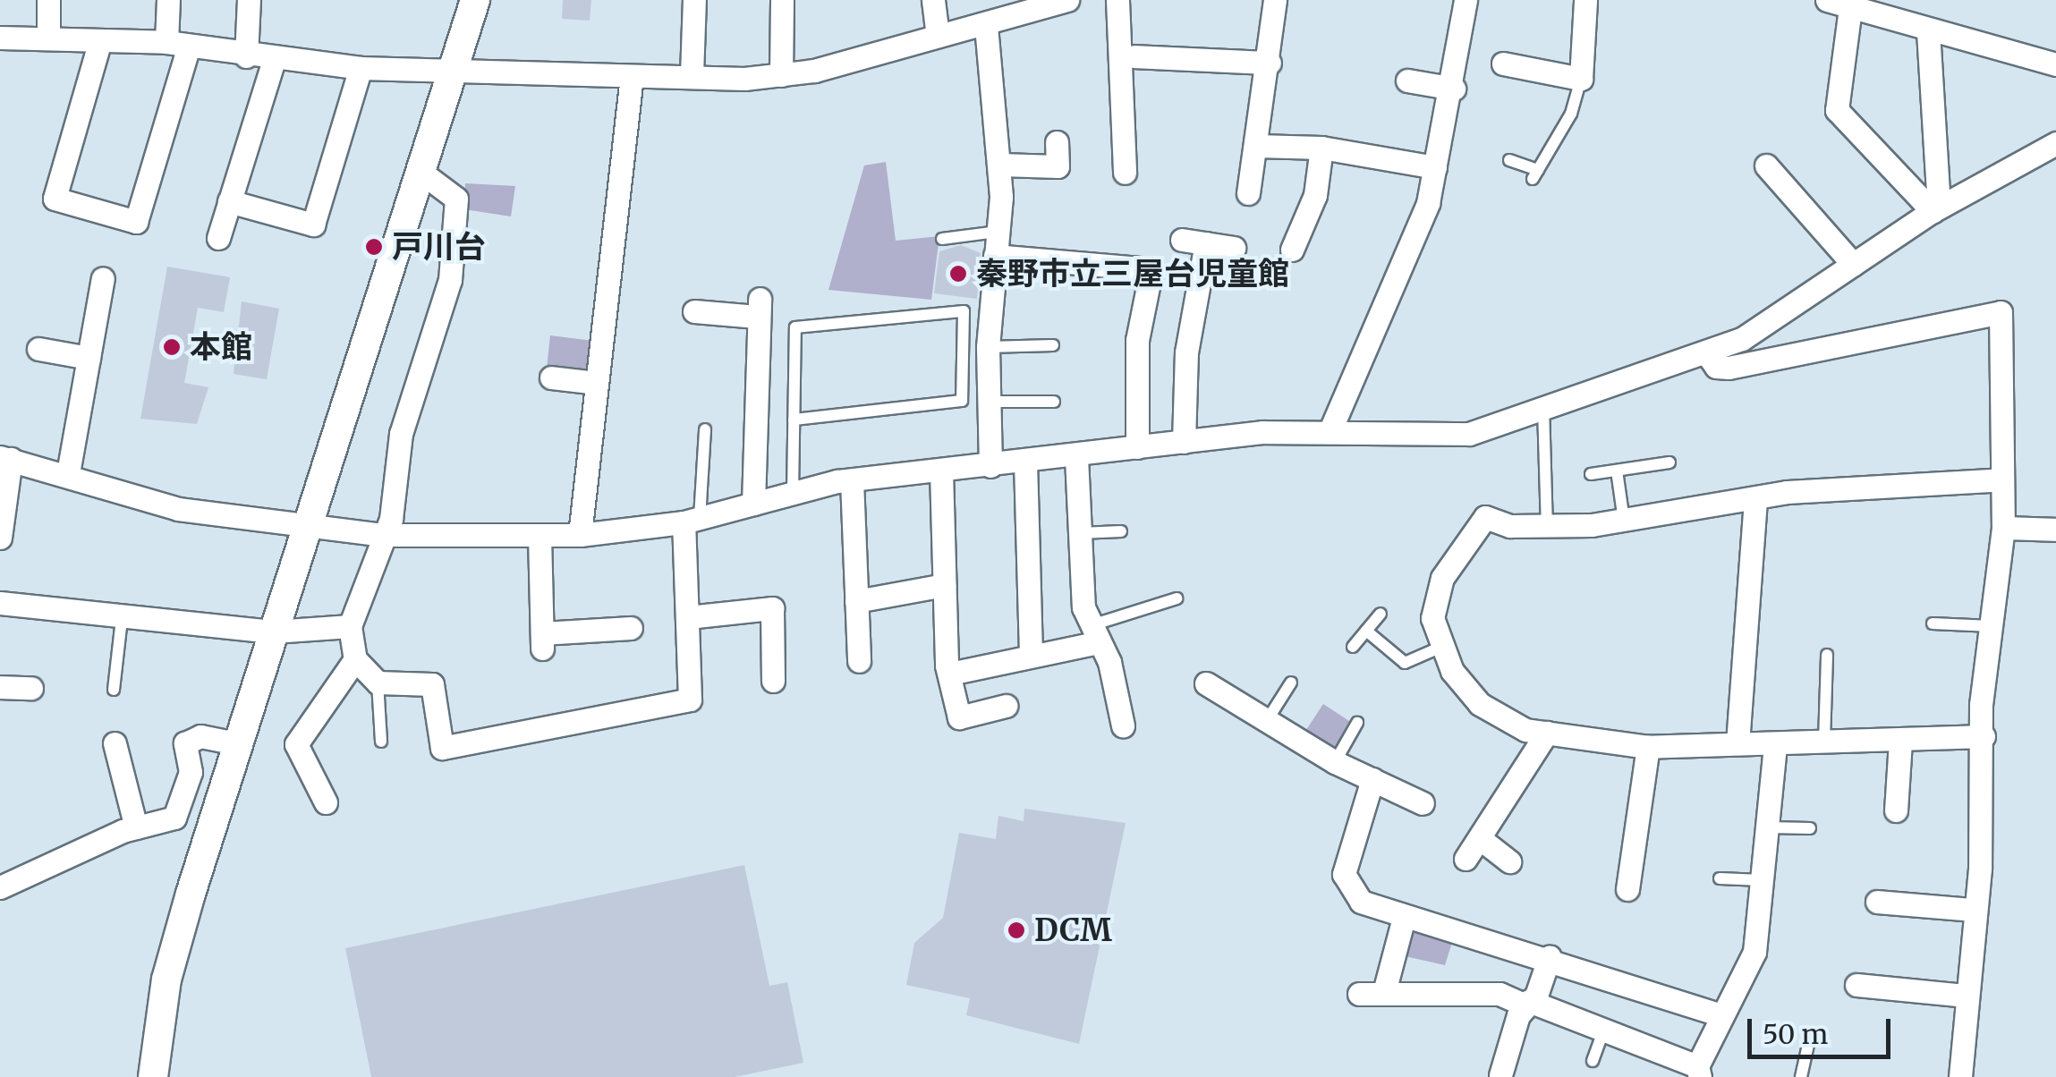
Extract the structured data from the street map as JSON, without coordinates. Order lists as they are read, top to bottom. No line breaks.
{"places":["戸川台","秦野市立三屋台児童館","本館","DCM"],"scale_bar":"50 m"}
